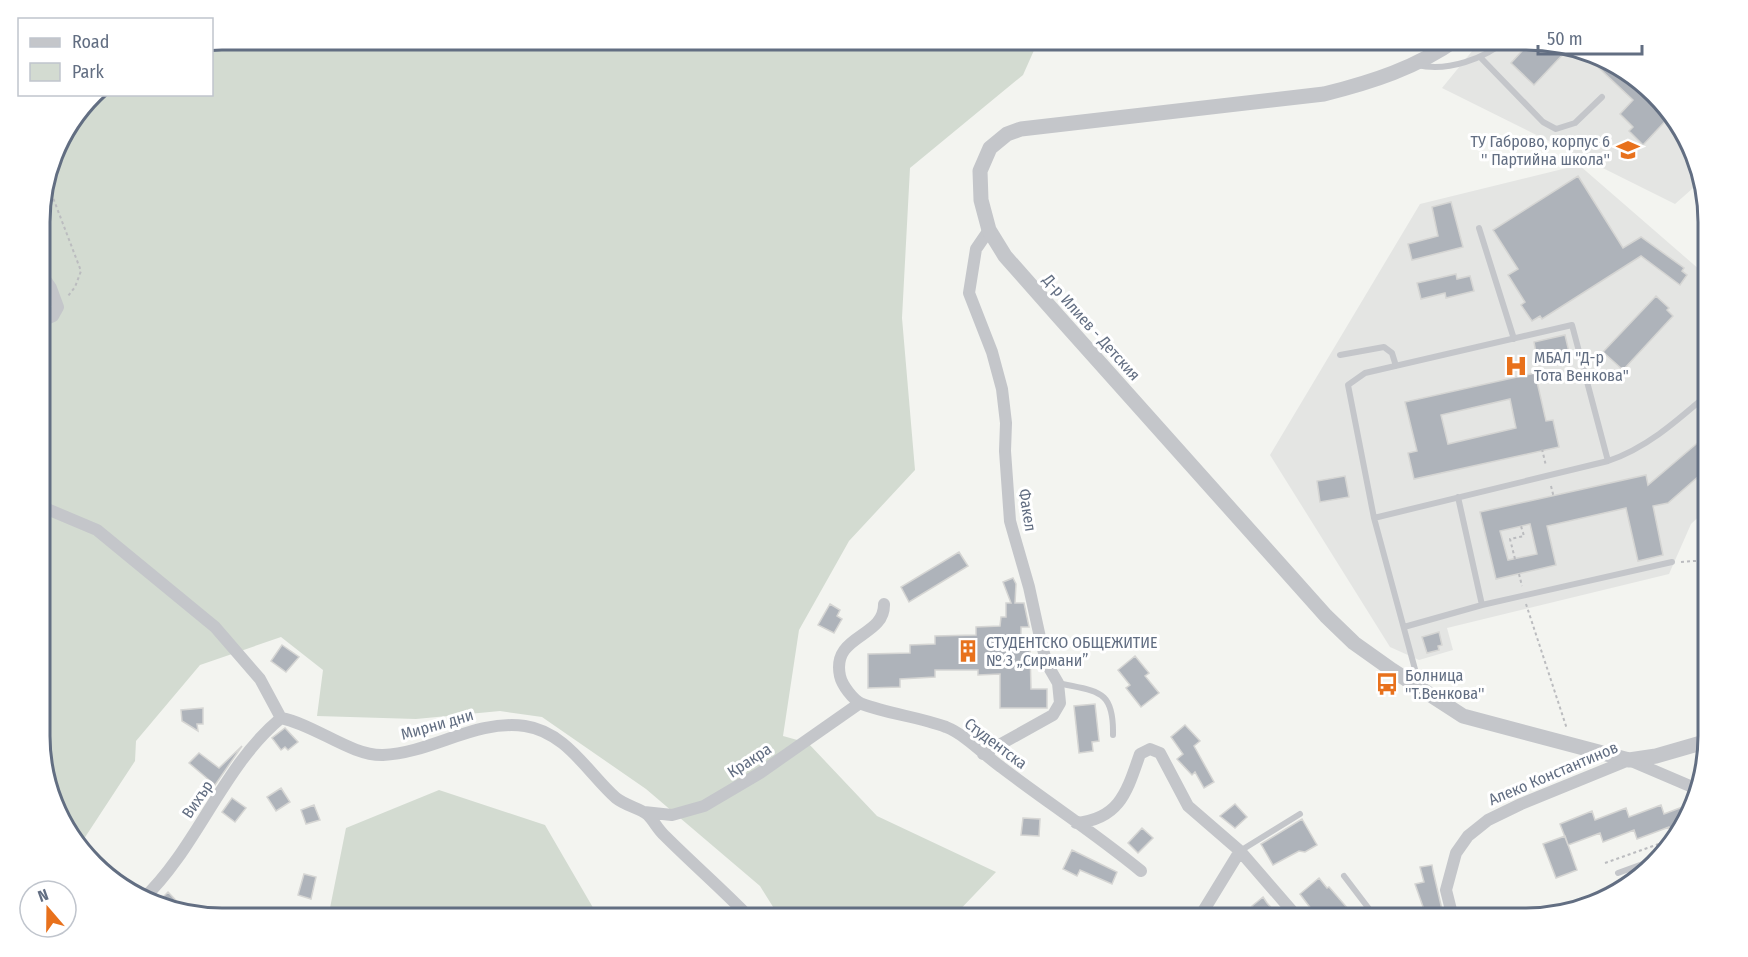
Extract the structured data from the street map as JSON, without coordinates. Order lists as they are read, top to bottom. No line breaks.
{"streets":{"street":["Д-р Илиев - Детския","Факел","Мирни дни","Студентска","Кракра","Алеко Константинов","Вихър"]},"crossings":[["Д-р Илиев - Детския","Факел"],["Д-р Илиев - Детския","Алеко Константинов"],["Мирни дни","Кракра"],["Мирни дни","Вихър"],["Студентска","Кракра"]],"places":{"school or university":["ТУ Габрово, корпус 6 '' Партийна школа''"],"hospital":["МБАЛ \"Д-р Тота Венкова\""],"building":["СТУДЕНТСКО ОБЩЕЖИТИЕ № 3 „Сирмани”"],"bus stop":["Болница ''Т.Венкова''"]},"legend":["Road","Park"],"scale_bar":"50 m","north":"top"}
